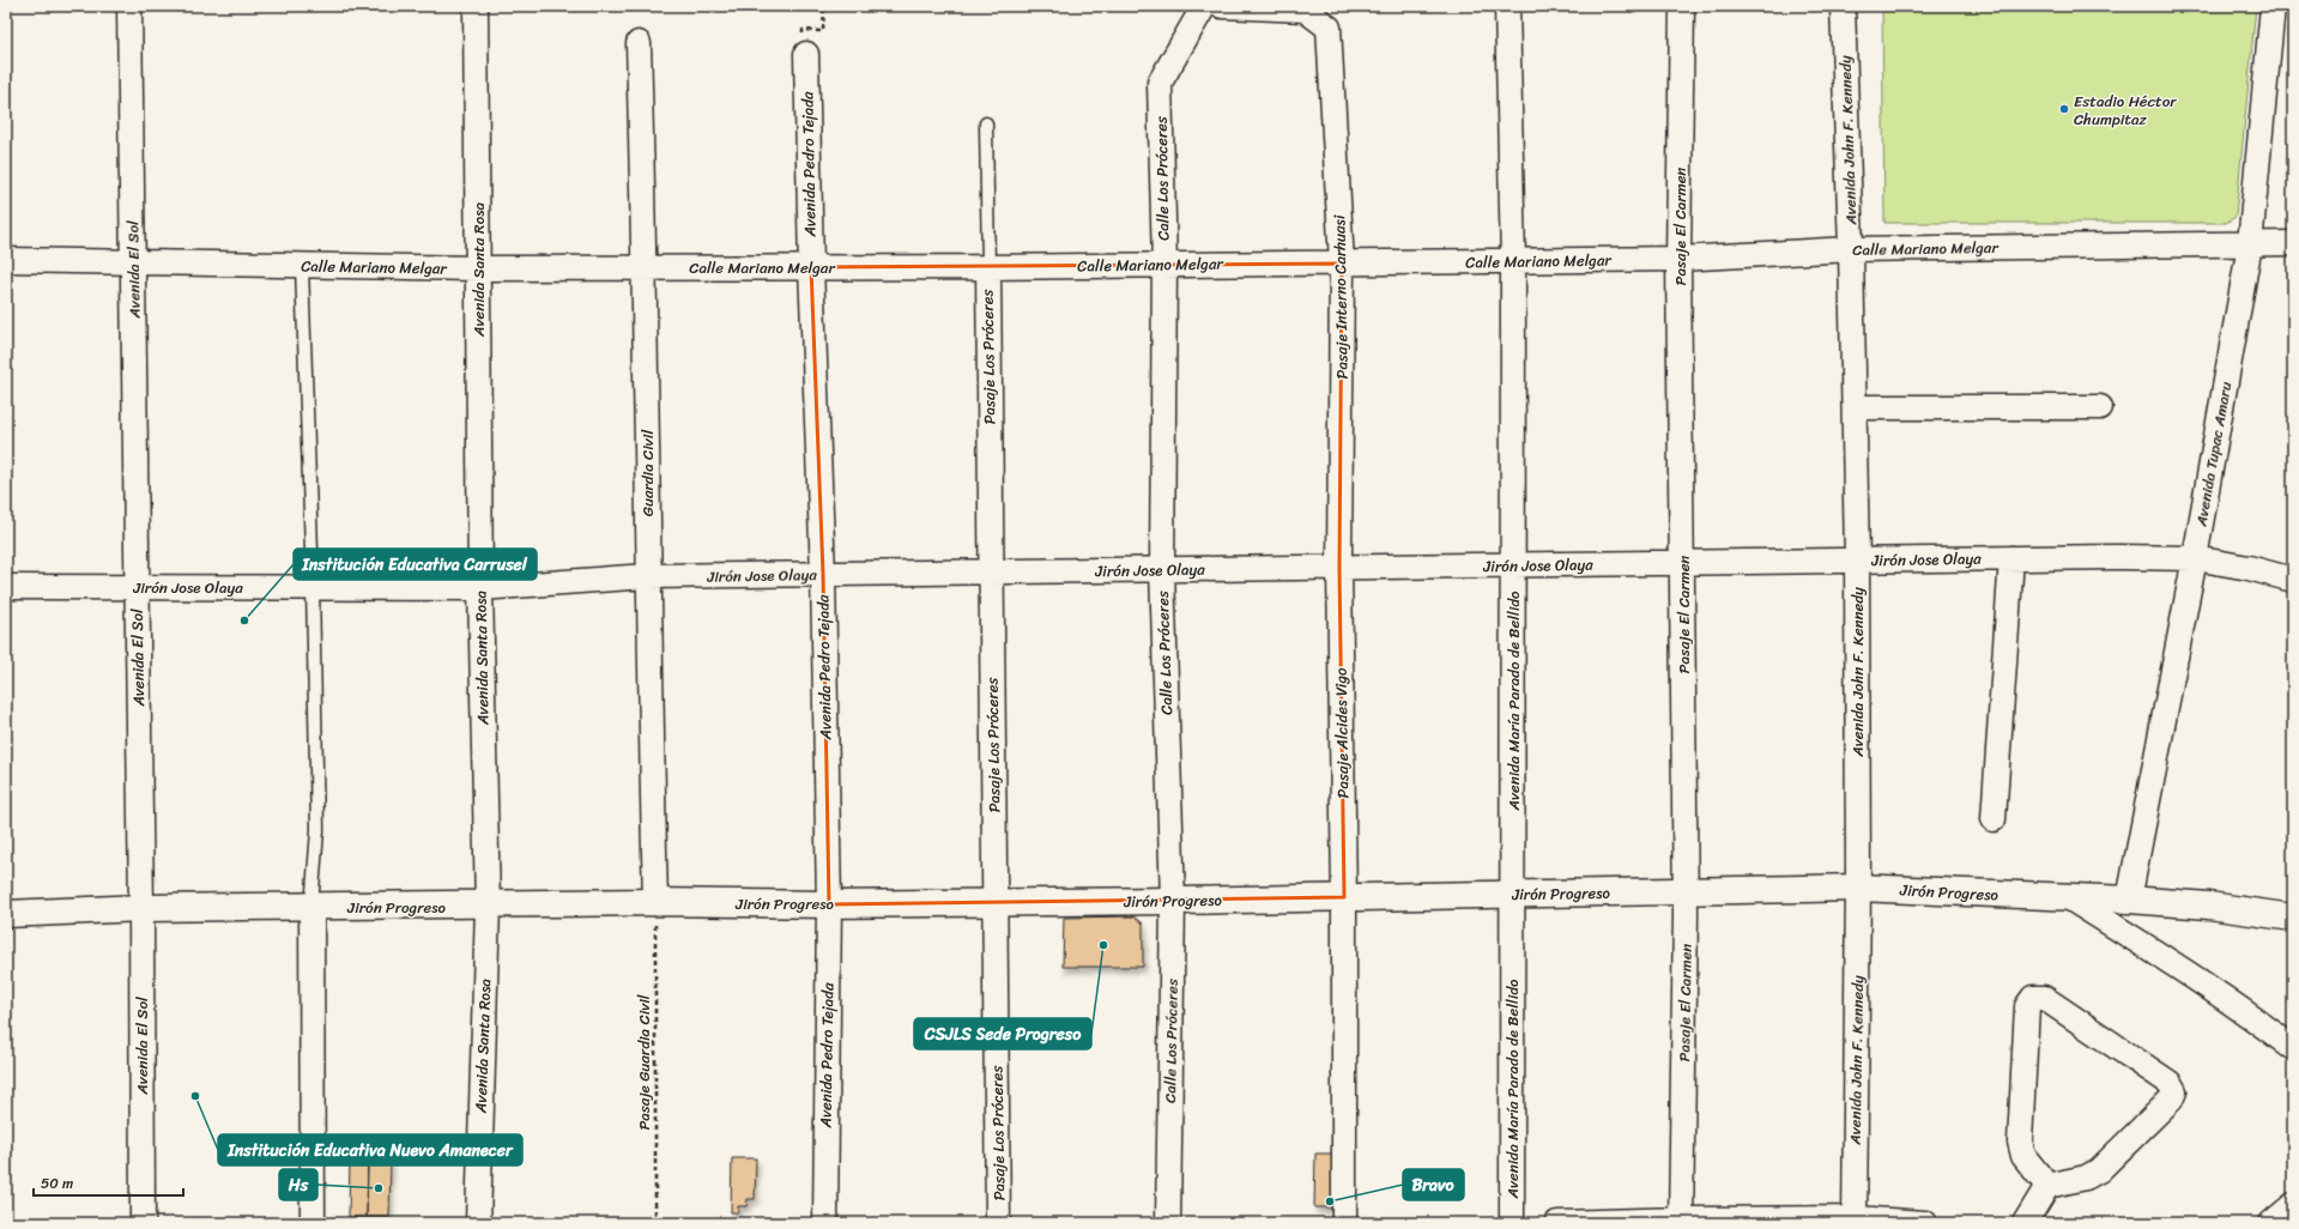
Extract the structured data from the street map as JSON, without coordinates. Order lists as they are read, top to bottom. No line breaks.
{"streets":{"street":["Avenida John F. Kennedy","Avenida Pedro Tejada","Calle Los Próceres","Pasaje El Carmen","Calle Mariano Melgar","Avenida El Sol","Avenida Santa Rosa","Pasaje Interno Carhuasi","Pasaje Los Próceres","Avenida Tupac Amaru","Guardia Civil","Jirón Jose Olaya","Avenida María Parado de Bellido","Pasaje Alcides Vigo","Jirón Progreso"],"path":["Pasaje Guardia Civil"]},"crossings":[["Avenida John F. Kennedy","Calle Mariano Melgar"],["Avenida John F. Kennedy","Jirón Jose Olaya"],["Avenida John F. Kennedy","Jirón Progreso"],["Avenida Pedro Tejada","Calle Mariano Melgar"],["Avenida Pedro Tejada","Jirón Jose Olaya"],["Avenida Pedro Tejada","Jirón Progreso"],["Calle Los Próceres","Calle Mariano Melgar"],["Calle Los Próceres","Jirón Jose Olaya"],["Calle Los Próceres","Jirón Progreso"],["Pasaje El Carmen","Calle Mariano Melgar"],["Pasaje El Carmen","Jirón Jose Olaya"],["Pasaje El Carmen","Jirón Progreso"],["Calle Mariano Melgar","Avenida El Sol"],["Calle Mariano Melgar","Avenida Santa Rosa"],["Calle Mariano Melgar","Pasaje Interno Carhuasi"],["Calle Mariano Melgar","Pasaje Los Próceres"],["Calle Mariano Melgar","Avenida Tupac Amaru"],["Calle Mariano Melgar","Guardia Civil"],["Calle Mariano Melgar","Avenida María Parado de Bellido"],["Avenida El Sol","Jirón Jose Olaya"],["Avenida El Sol","Jirón Progreso"],["Avenida Santa Rosa","Jirón Jose Olaya"],["Avenida Santa Rosa","Jirón Progreso"],["Pasaje Interno Carhuasi","Jirón Jose Olaya"],["Pasaje Interno Carhuasi","Pasaje Alcides Vigo"],["Pasaje Los Próceres","Jirón Jose Olaya"],["Pasaje Los Próceres","Jirón Progreso"],["Avenida Tupac Amaru","Jirón Jose Olaya"],["Guardia Civil","Jirón Jose Olaya"],["Guardia Civil","Jirón Progreso"],["Guardia Civil","Pasaje Guardia Civil"],["Jirón Jose Olaya","Avenida María Parado de Bellido"],["Jirón Jose Olaya","Pasaje Alcides Vigo"],["Avenida María Parado de Bellido","Jirón Progreso"],["Pasaje Alcides Vigo","Jirón Progreso"],["Jirón Progreso","Pasaje Guardia Civil"]],"places":["Estadio Héctor Chumpitaz","Institución Educativa Carrusel","CSJLS Sede Progreso","Institución Educativa Nuevo Amanecer","Hs","Bravo"],"scale_bar":"50 m"}
